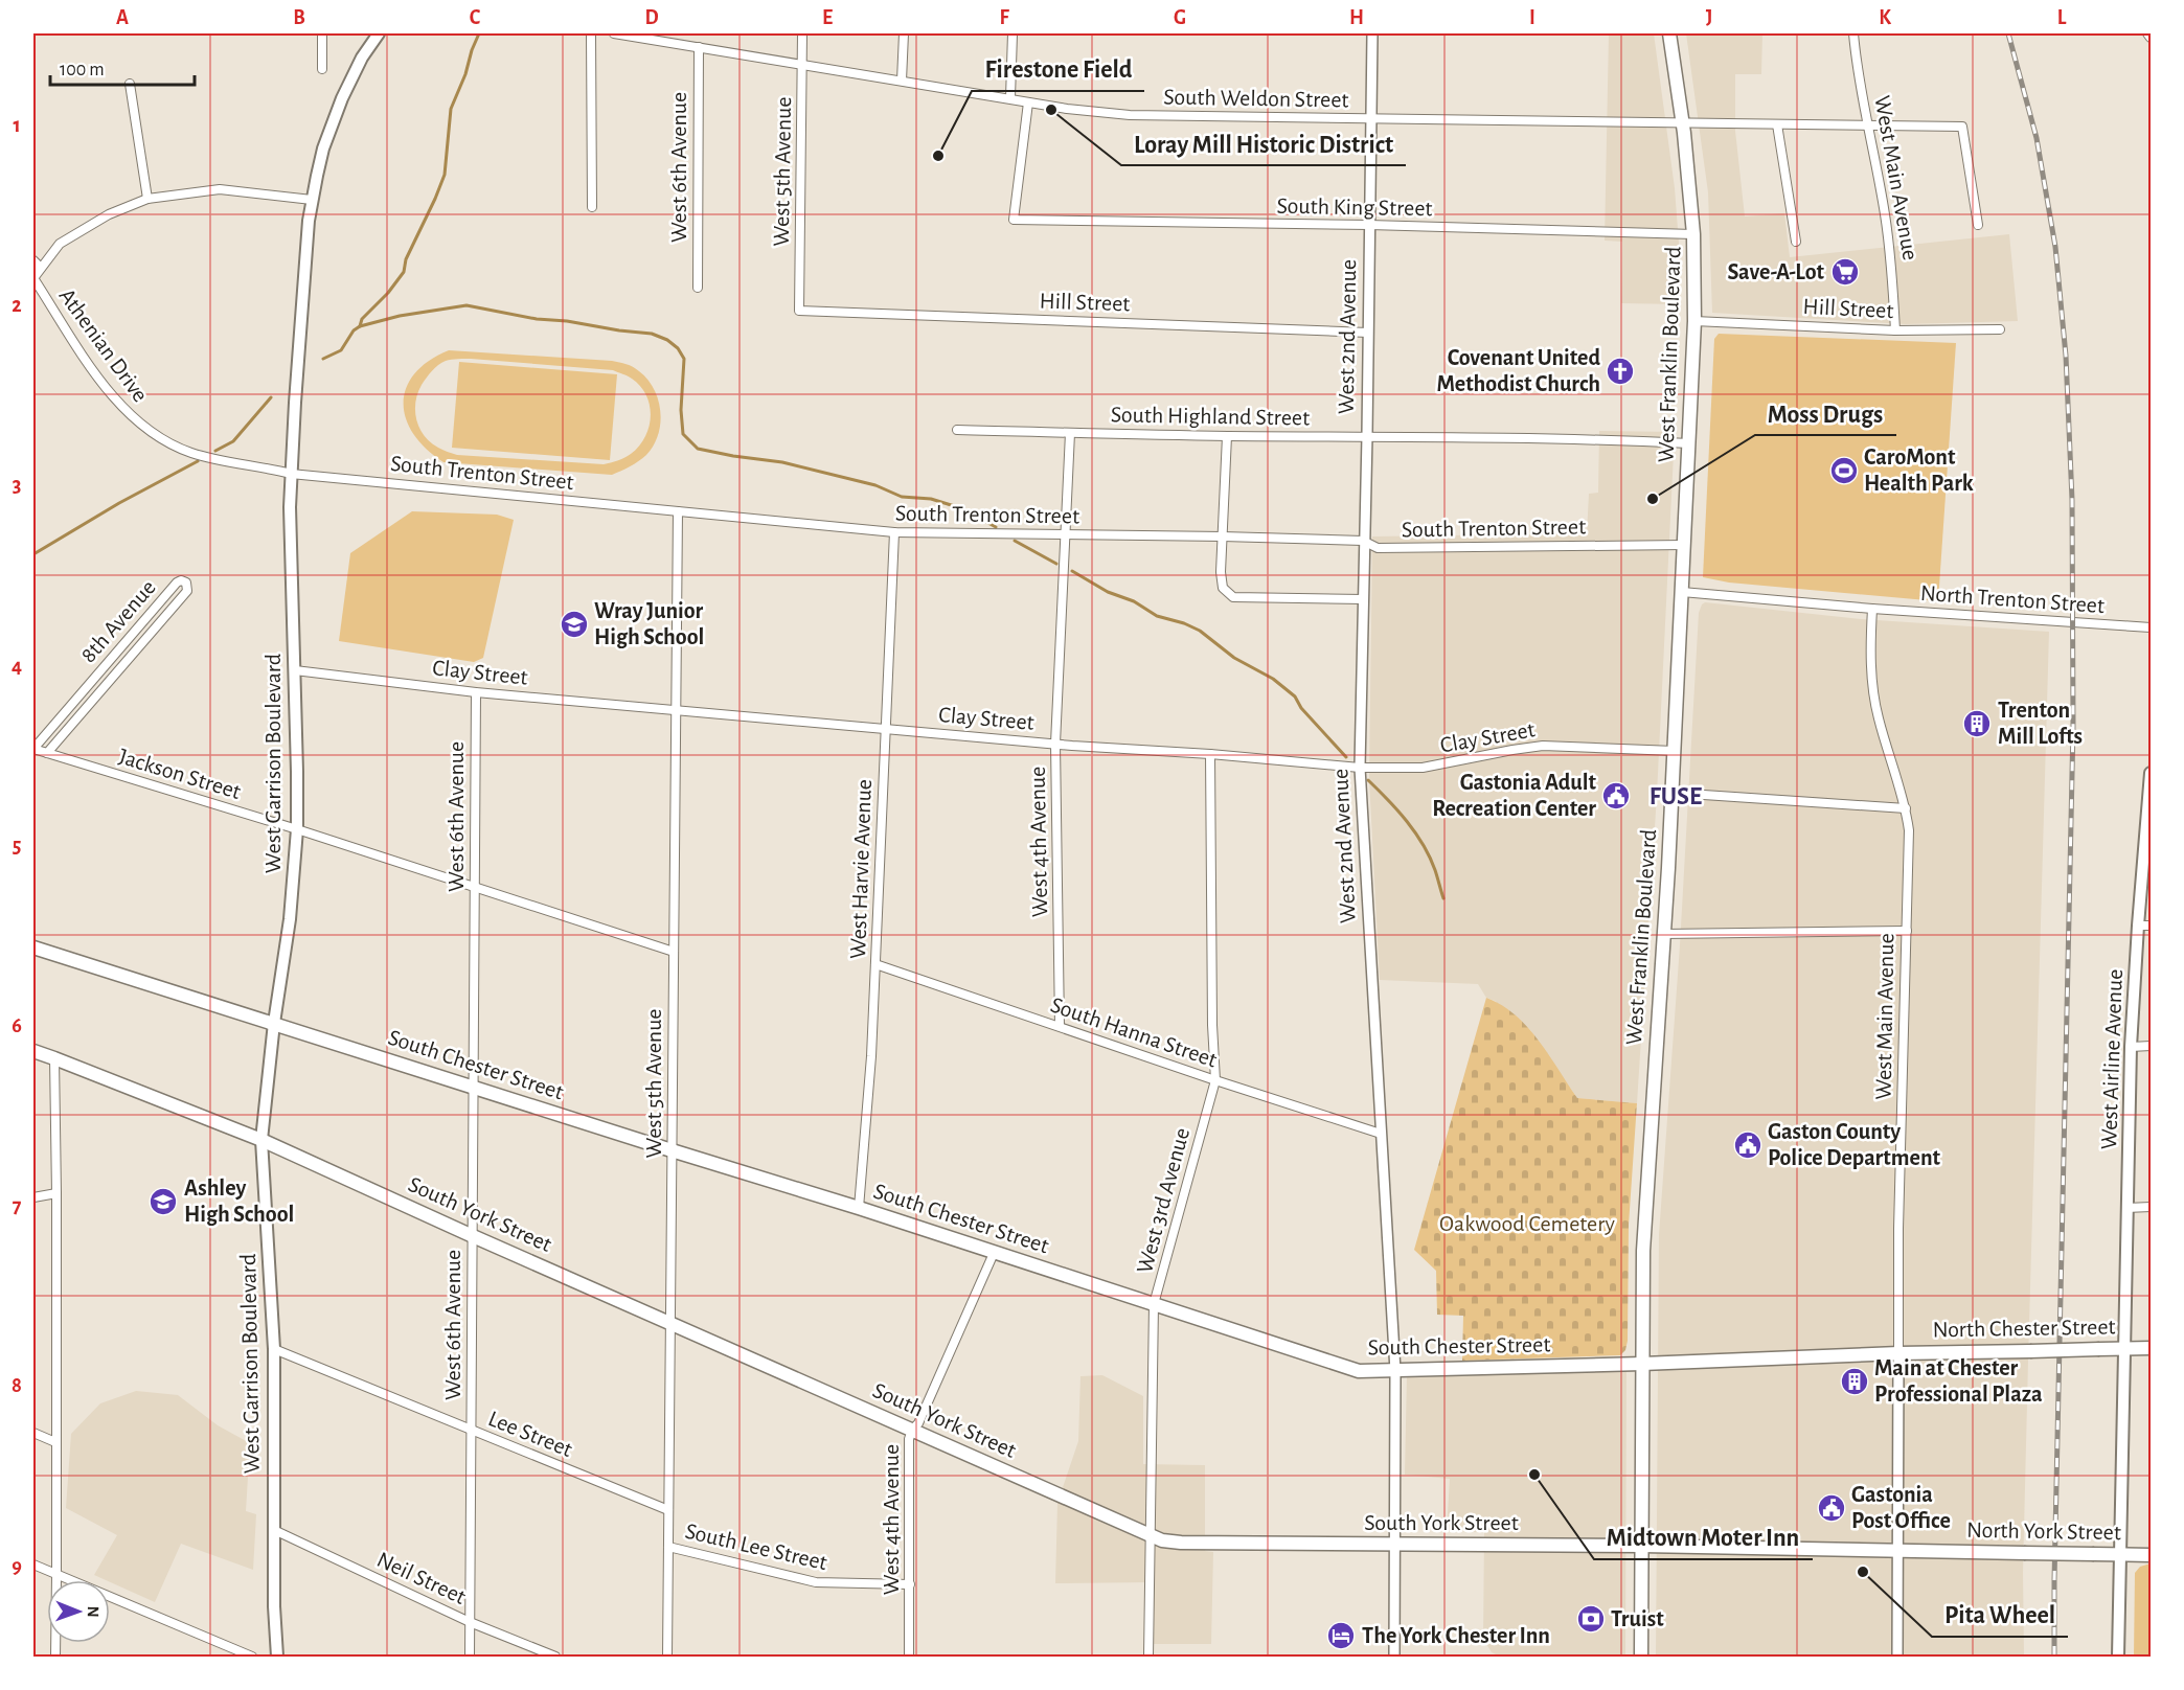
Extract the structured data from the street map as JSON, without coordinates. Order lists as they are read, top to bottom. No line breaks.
{"streets":{"main road":["West Franklin Boulevard","West Garrison Boulevard","West Airline Avenue","South Chester Street","South York Street","North Chester Street","North York Street"],"street":["South Weldon Street","West 6th Avenue","West 5th Avenue","West Main Avenue","South King Street","Hill Street","West 2nd Avenue","Athenian Drive","South Highland Street","South Trenton Street","North Trenton Street","8th Avenue","Clay Street","Jackson Street","West 4th Avenue","West Harvie Avenue","South Hanna Street","West 3rd Avenue","Lee Street","South Lee Street","Neil Street"]},"crossings":[["South Weldon Street","West 6th Avenue"],["South Weldon Street","West 5th Avenue"],["South Weldon Street","West Main Avenue"],["South Weldon Street","South King Street"],["South Weldon Street","West 2nd Avenue"],["South Weldon Street","West Franklin Boulevard"],["West 6th Avenue","Clay Street"],["West 6th Avenue","Jackson Street"],["West 6th Avenue","South Chester Street"],["West 6th Avenue","South York Street"],["West 6th Avenue","Lee Street"],["West 6th Avenue","Neil Street"],["West 5th Avenue","Hill Street"],["West 5th Avenue","South Trenton Street"],["West 5th Avenue","Clay Street"],["West 5th Avenue","Jackson Street"],["West 5th Avenue","South Chester Street"],["West 5th Avenue","South York Street"],["West 5th Avenue","Lee Street"],["West 5th Avenue","South Lee Street"],["West Main Avenue","Hill Street"],["West Main Avenue","North Trenton Street"],["West Main Avenue","South Chester Street"],["West Main Avenue","South York Street"],["West Main Avenue","North Chester Street"],["West Main Avenue","North York Street"],["South King Street","West 2nd Avenue"],["South King Street","West Franklin Boulevard"],["Hill Street","West 2nd Avenue"],["Hill Street","West Franklin Boulevard"],["West 2nd Avenue","South Highland Street"],["West 2nd Avenue","South Trenton Street"],["West 2nd Avenue","Clay Street"],["West 2nd Avenue","South Hanna Street"],["West 2nd Avenue","South Chester Street"],["West 2nd Avenue","South York Street"],["Athenian Drive","South Trenton Street"],["Athenian Drive","West Garrison Boulevard"],["West Franklin Boulevard","South Highland Street"],["West Franklin Boulevard","South Trenton Street"],["West Franklin Boulevard","Clay Street"],["West Franklin Boulevard","South Chester Street"],["West Franklin Boulevard","South York Street"],["South Highland Street","West 4th Avenue"],["South Trenton Street","West Garrison Boulevard"],["South Trenton Street","West 4th Avenue"],["South Trenton Street","West Harvie Avenue"],["8th Avenue","Jackson Street"],["Clay Street","West Garrison Boulevard"],["Clay Street","West 4th Avenue"],["Clay Street","West Harvie Avenue"],["Clay Street","West 3rd Avenue"],["West Garrison Boulevard","Jackson Street"],["West Garrison Boulevard","South Chester Street"],["West Garrison Boulevard","South York Street"],["West Garrison Boulevard","Lee Street"],["West Garrison Boulevard","Neil Street"],["West 4th Avenue","South Hanna Street"],["West 4th Avenue","South Chester Street"],["West 4th Avenue","South York Street"],["West 4th Avenue","South Lee Street"],["West Harvie Avenue","South Hanna Street"],["West Harvie Avenue","South Chester Street"],["South Hanna Street","West 3rd Avenue"],["West Airline Avenue","North Chester Street"],["West Airline Avenue","North York Street"],["South Chester Street","West 3rd Avenue"],["South Chester Street","North Chester Street"],["West 3rd Avenue","South York Street"],["South York Street","North York Street"]],"districts":["FUSE"],"parks":["Oakwood Cemetery"],"places":{"other":["Loray Mill Historic District","Firestone Field","Moss Drugs","Midtown Moter Inn","Pita Wheel"],"supermarket":["Save-A-Lot"],"church":["Covenant United Methodist Church"],"sports":["CaroMont Health Park"],"school or university":["Wray Junior High School","Ashley High School"],"building":["Trenton Mill Lofts","Main at Chester Professional Plaza"],"public building":["Gastonia Adult Recreation Center","Gaston County Police Department","Gastonia Post Office"],"bank":["Truist"],"hotel":["The York Chester Inn"]},"scale_bar":"100 m","north":"right","grid":{"columns":["A","B","C","D","E","F","G","H","I","J","K","L"],"rows":["1","2","3","4","5","6","7","8","9"]}}
